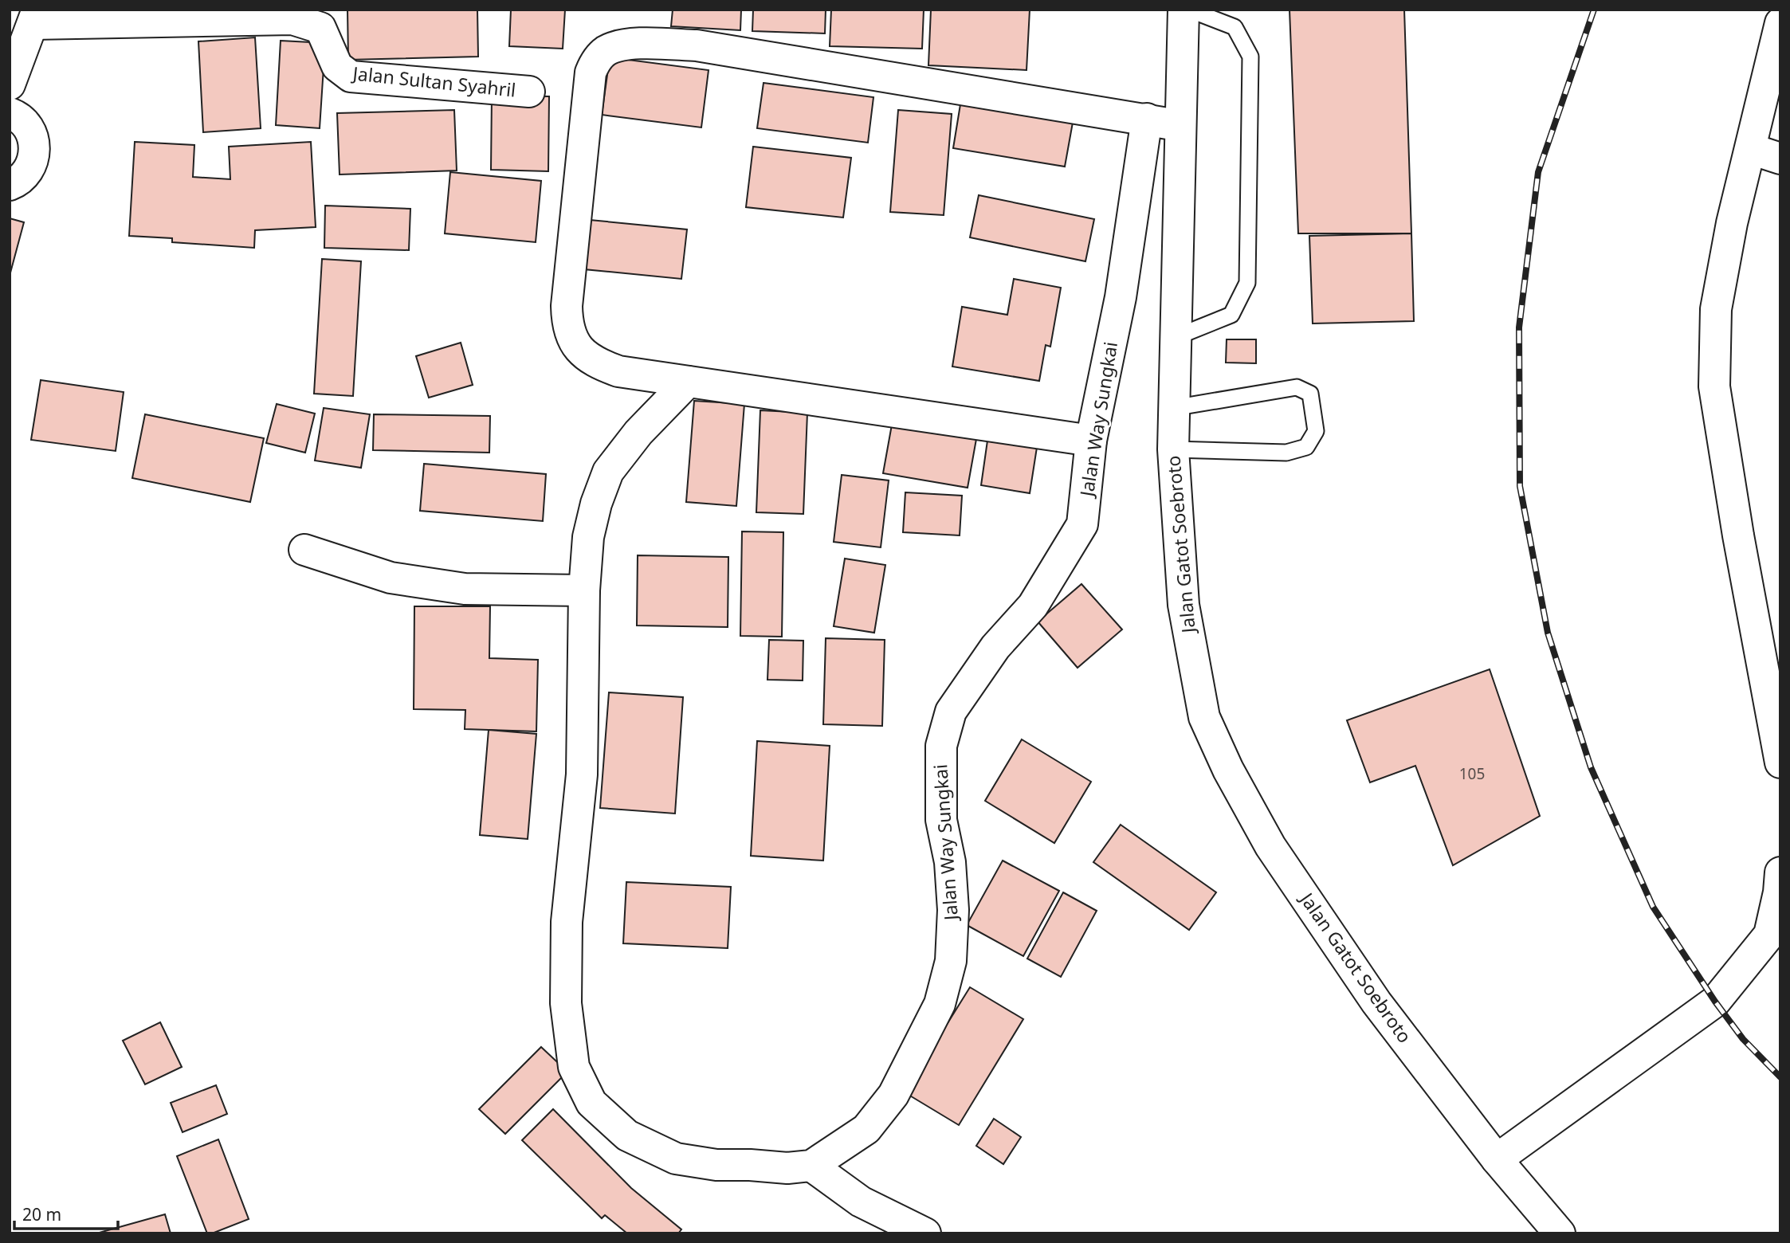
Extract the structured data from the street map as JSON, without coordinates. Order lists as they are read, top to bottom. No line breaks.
{"streets":{"street":["Jalan Sultan Syahril","Jalan Way Sungkai","Jalan Gatot Soebroto"]},"house_numbers":["105"],"scale_bar":"20 m"}
